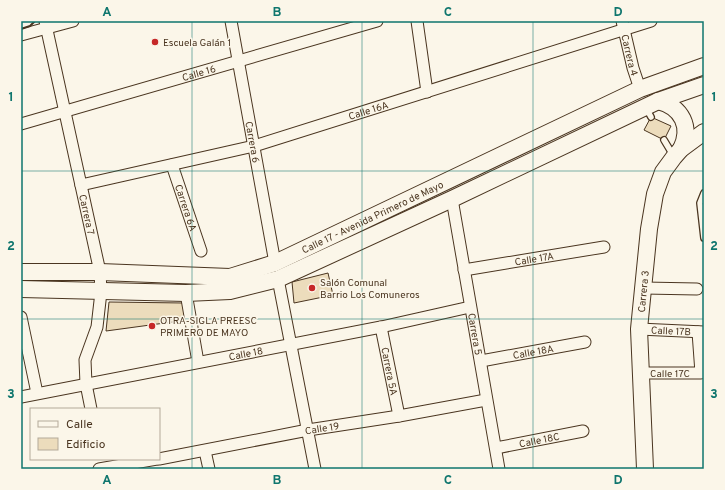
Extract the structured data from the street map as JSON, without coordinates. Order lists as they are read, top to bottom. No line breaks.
{"streets":{"main road":["Calle 17 - Avenida Primero de Mayo","Carrera 3"],"street":["Carrera 4","Calle 16","Calle 16A","Carrera 6","Carrera 6A","Carrera 7","Calle 17A","Calle 17B","Carrera 5","Calle 18A","Calle 18","Carrera 5A","Calle 17C","Calle 19","Calle 18C"]},"crossings":[["Carrera 4","Calle 16A"],["Carrera 4","Calle 17 - Avenida Primero de Mayo"],["Calle 16","Carrera 6"],["Calle 16","Carrera 7"],["Calle 16A","Carrera 6"],["Calle 16A","Carrera 6A"],["Calle 16A","Carrera 7"],["Carrera 6","Calle 17 - Avenida Primero de Mayo"],["Carrera 6","Calle 18"],["Carrera 6","Calle 19"],["Carrera 7","Calle 17 - Avenida Primero de Mayo"],["Carrera 7","Calle 18"],["Calle 17 - Avenida Primero de Mayo","Carrera 5"],["Calle 17A","Carrera 5"],["Carrera 3","Calle 17B"],["Carrera 3","Calle 17C"],["Calle 17B","Calle 17C"],["Carrera 5","Calle 18A"],["Carrera 5","Calle 18"],["Carrera 5","Calle 19"],["Carrera 5","Calle 18C"],["Calle 18","Carrera 5A"],["Carrera 5A","Calle 19"]],"places":["Escuela Galán 1","Salón Comunal Barrio Los Comuneros","OTRA-SIGLA PREESC PRIMERO DE MAYO"],"legend":["Calle","Edificio"],"grid":{"columns":["A","B","C","D"],"rows":["1","2","3"]}}
